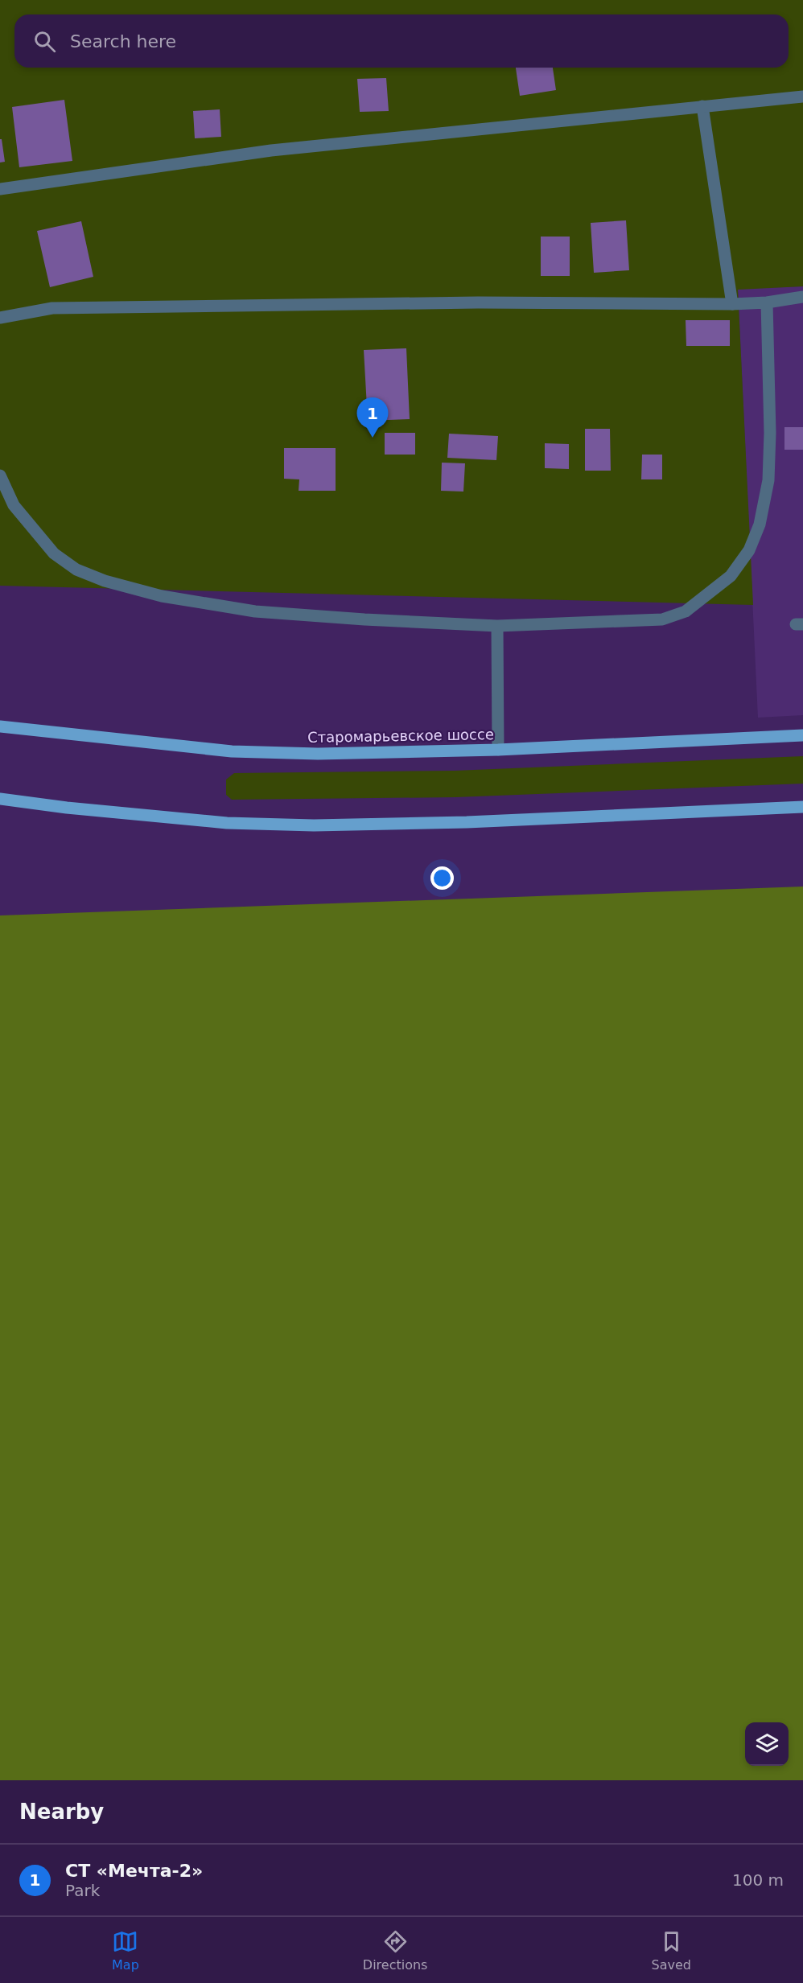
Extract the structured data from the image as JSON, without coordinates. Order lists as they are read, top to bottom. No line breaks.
{"streets":{"main road":["Старомарьевское шоссе"]},"page":{"search":"Search here","pins":"1","heading":"Nearby","list":[{"mark":"1","name":"СТ «Мечта-2»","note":"Park","value":"100 m"}],"nav":["Map","Directions","Saved"]}}
